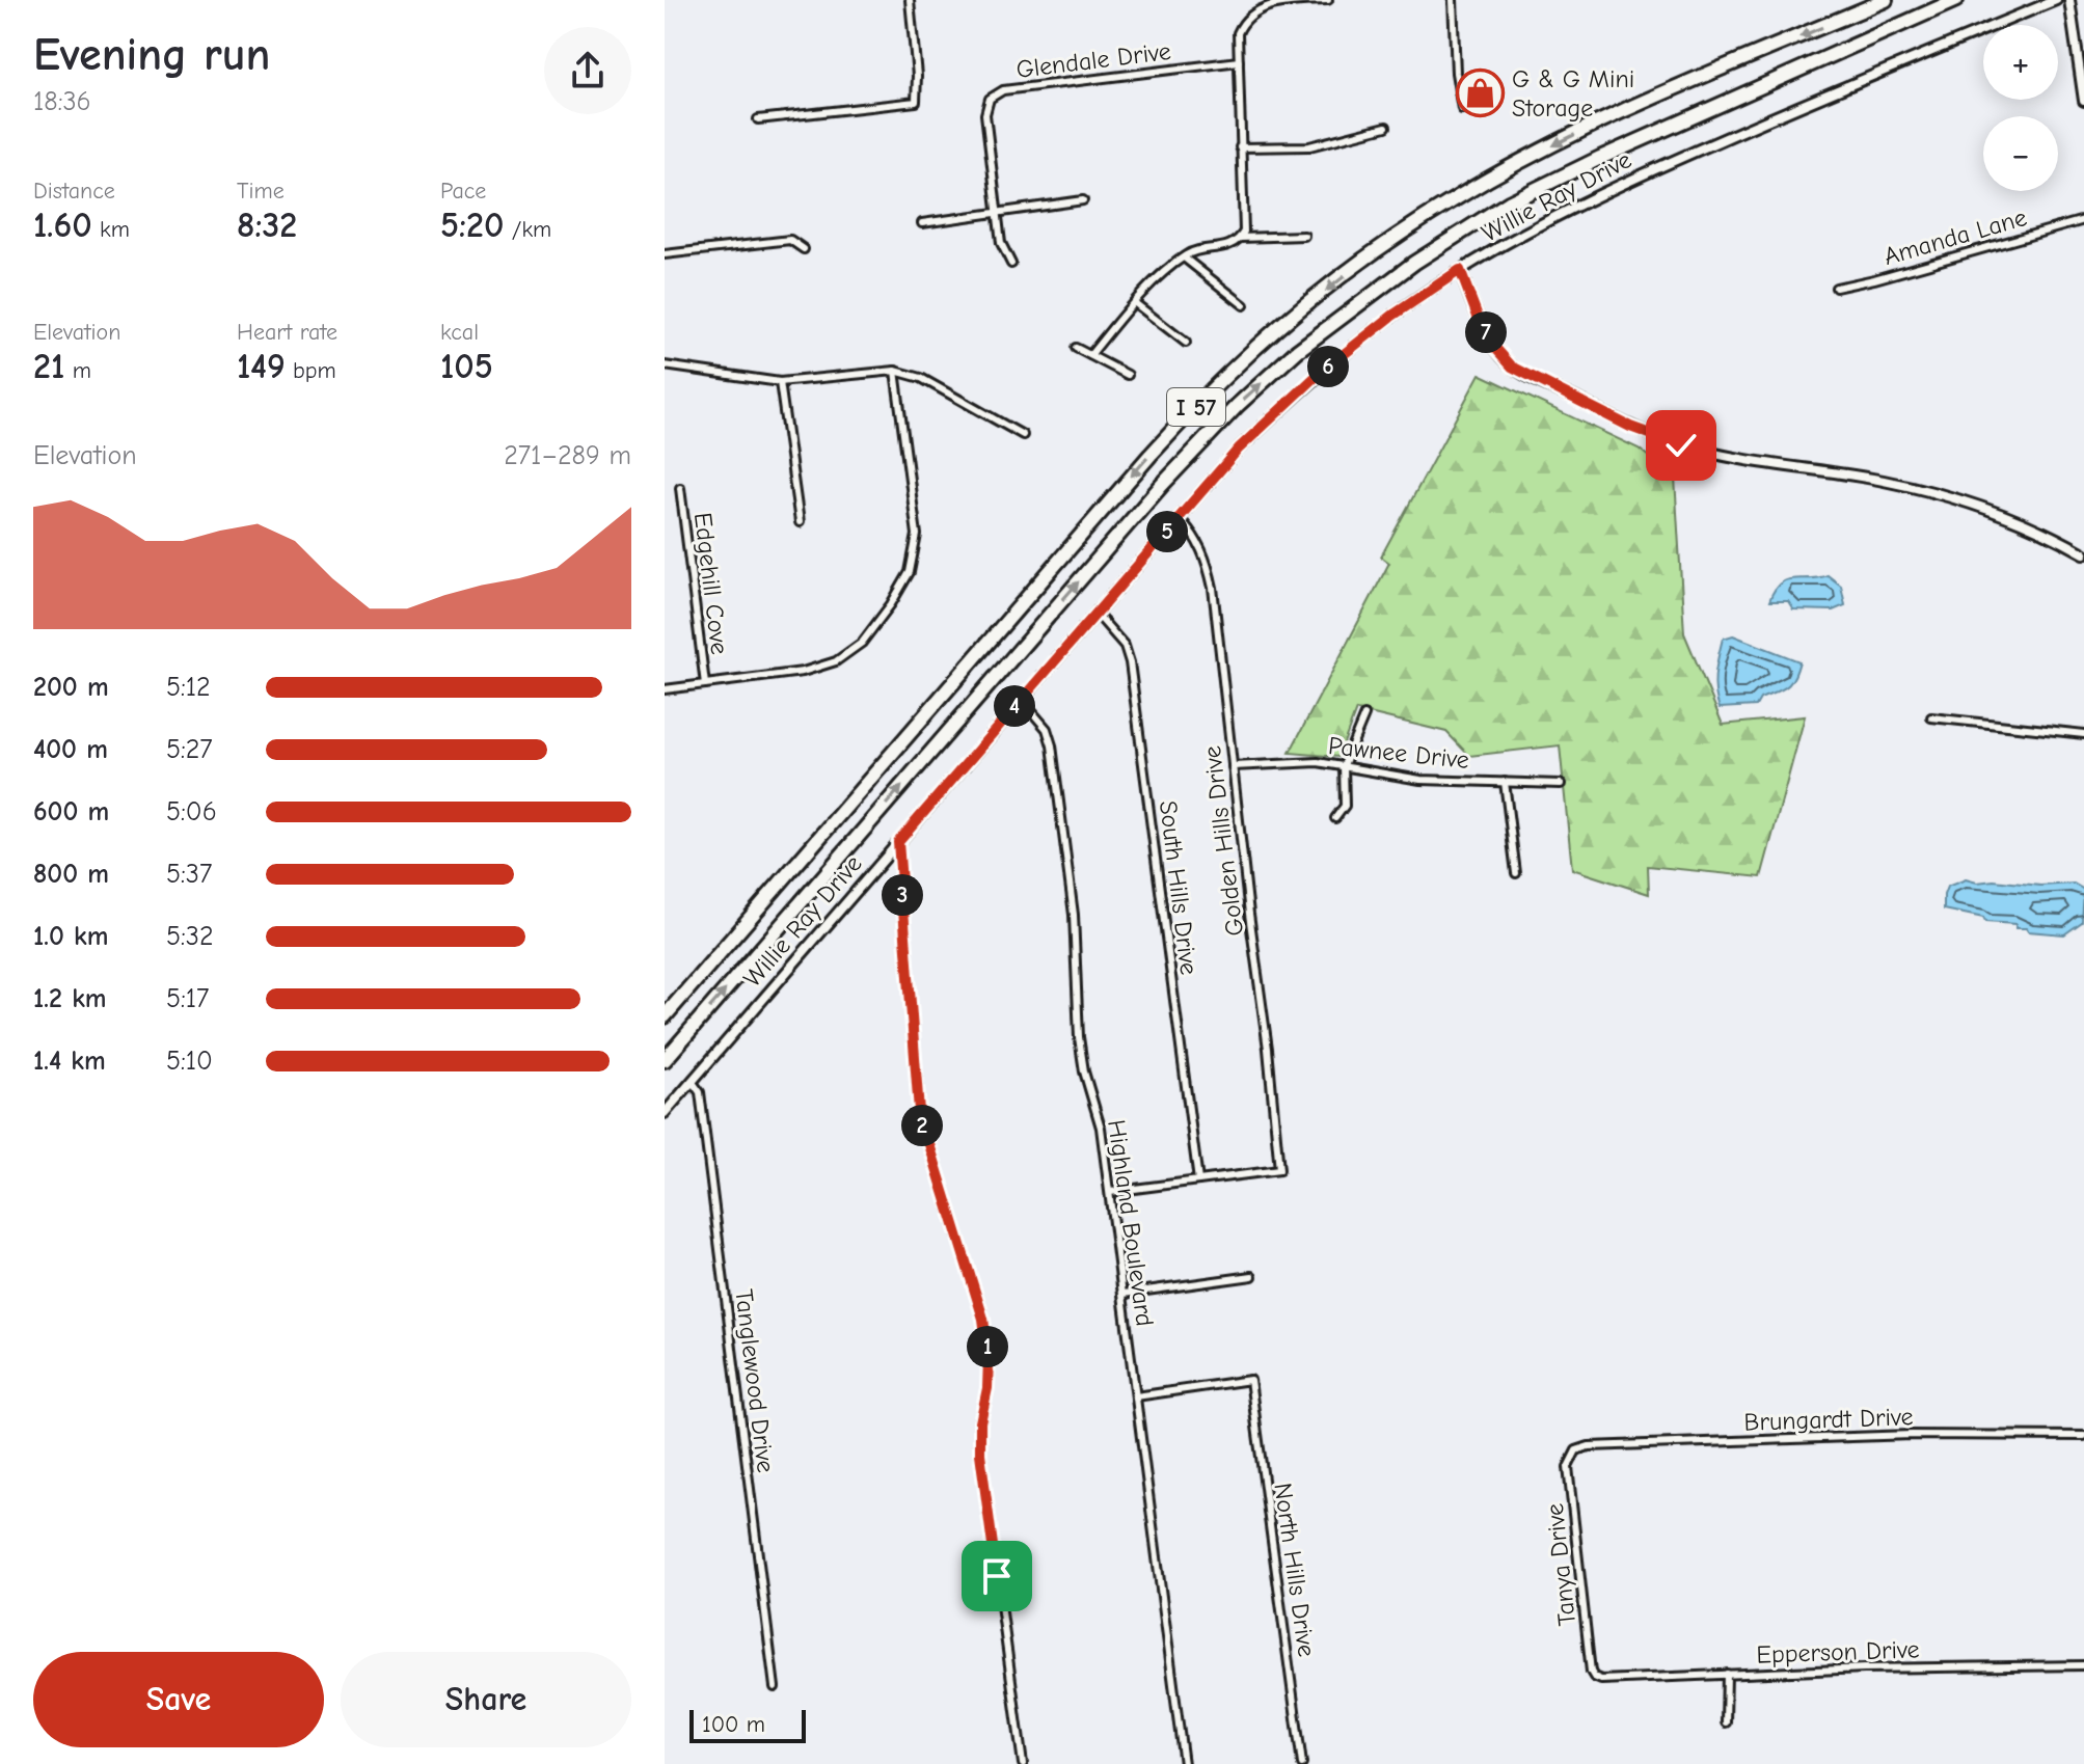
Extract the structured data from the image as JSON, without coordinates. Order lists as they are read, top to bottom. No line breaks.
{"streets":{"highway":["I 57"],"street":["Glendale Drive","Willie Ray Drive","Amanda Lane","Edgehill Cove","Pawnee Drive","Golden Hills Drive","South Hills Drive","Highland Boulevard","Tanglewood Drive","Brungardt Drive","Tanya Drive","North Hills Drive","Epperson Drive"]},"crossings":[["Willie Ray Drive","Golden Hills Drive"],["Willie Ray Drive","South Hills Drive"],["Willie Ray Drive","Highland Boulevard"],["Willie Ray Drive","Tanglewood Drive"],["Pawnee Drive","Golden Hills Drive"],["Golden Hills Drive","South Hills Drive"],["Highland Boulevard","North Hills Drive"],["Brungardt Drive","Tanya Drive"],["Tanya Drive","Epperson Drive"]],"places":{"shop":["G & G Mini Storage"]},"scale_bar":"100 m","page":{"heading":["Evening run","18:36"],"map_buttons":["+","−"],"stats":[["Distance","1.60 km"],["Time","8:32"],["Pace","5:20 /km"],["Elevation","21 m"],["Heart rate","149 bpm"],["kcal","105"]],"pins":["7","6","5","4","3","2","1"],"chart":["Elevation","271–289 m"],"list":[{"name":"200 m","note":"5:12"},{"name":"400 m","note":"5:27"},{"name":"600 m","note":"5:06"},{"name":"800 m","note":"5:37"},{"name":"1.0 km","note":"5:32"},{"name":"1.2 km","note":"5:17"},{"name":"1.4 km","note":"5:10"}],"buttons":["Save","Share"],"scale":"100 m"}}
